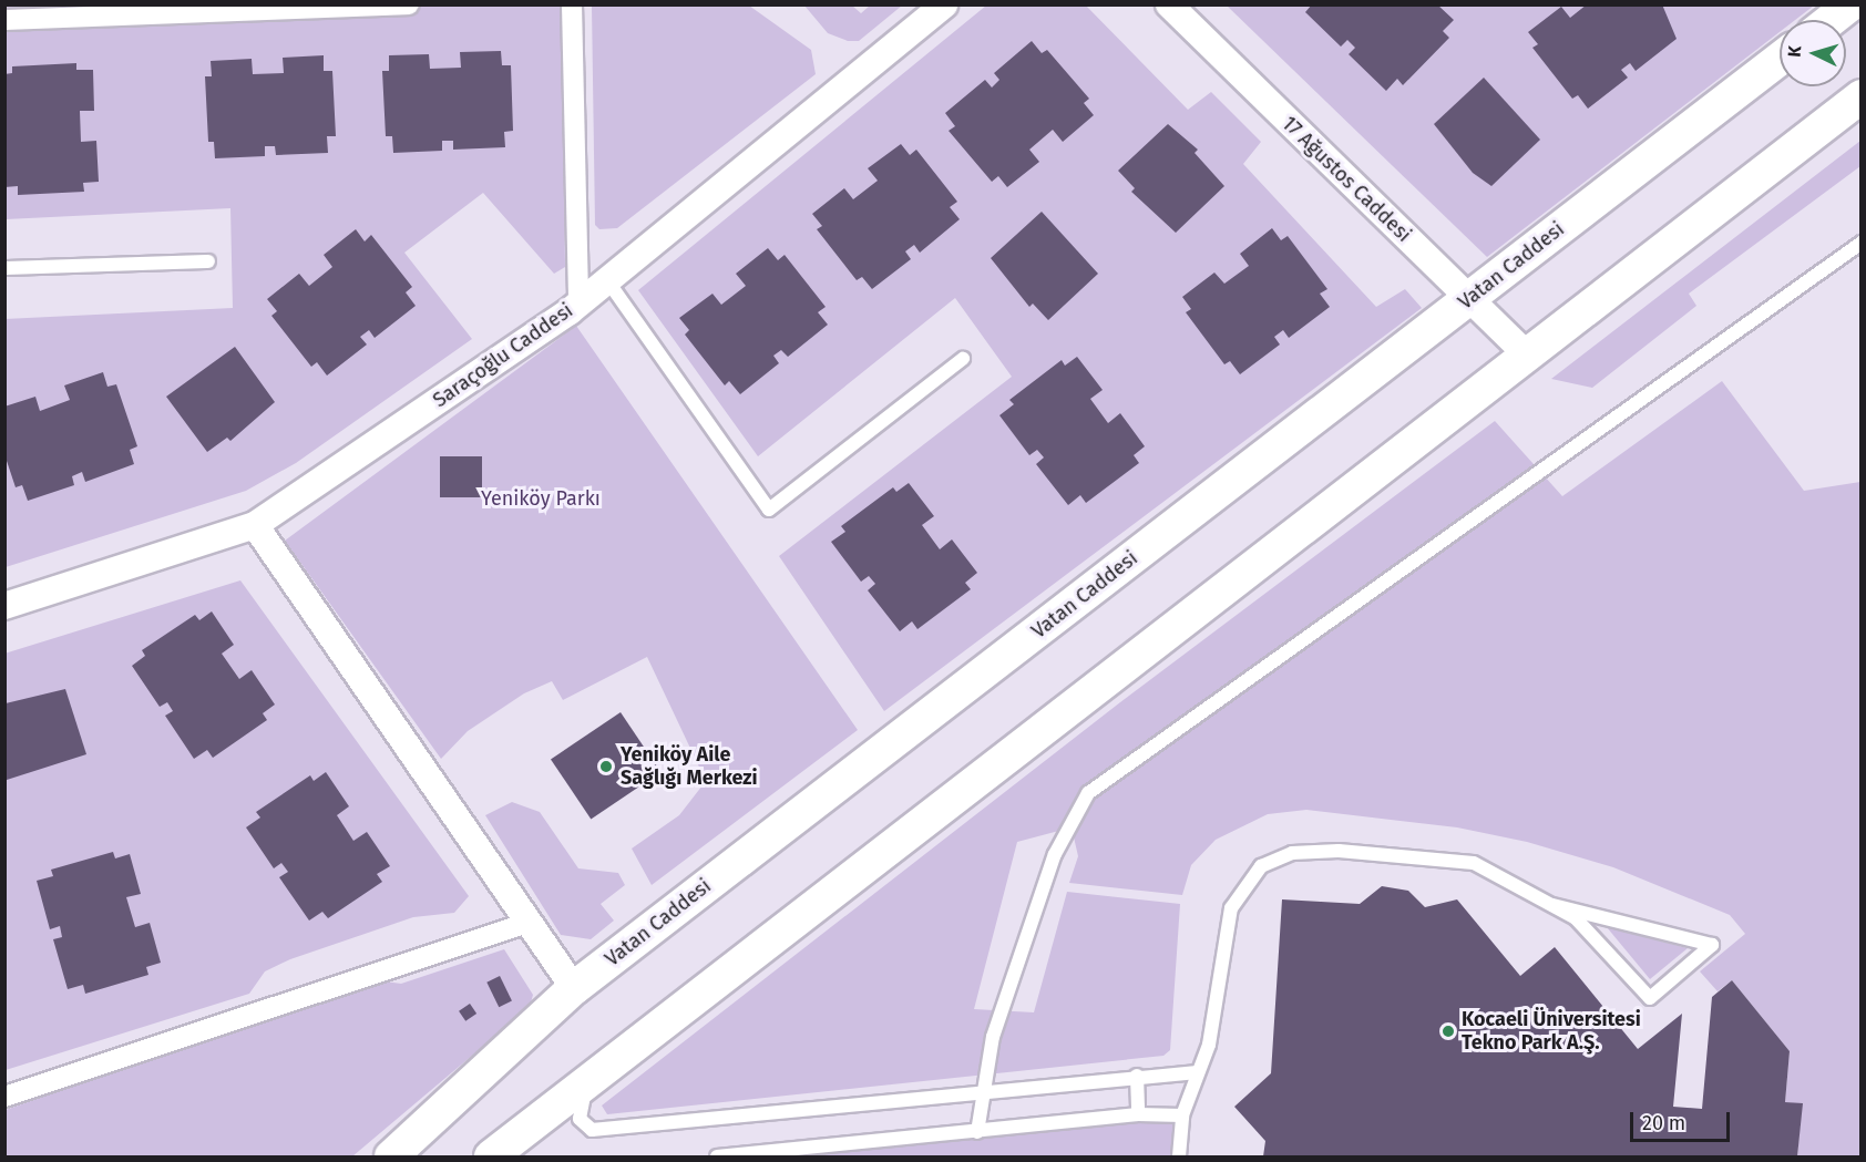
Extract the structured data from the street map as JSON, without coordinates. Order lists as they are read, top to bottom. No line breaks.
{"streets":{"street":["17 Ağustos Caddesi","Vatan Caddesi","Saraçoğlu Caddesi"]},"crossings":[["17 Ağustos Caddesi","Vatan Caddesi"]],"parks":["Yeniköy Parkı"],"places":["Yeniköy Aile Sağlığı Merkezi","Kocaeli Üniversitesi Tekno Park A.Ş."],"scale_bar":"20 m","north":"left"}
